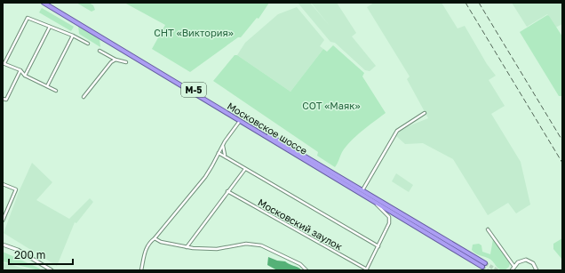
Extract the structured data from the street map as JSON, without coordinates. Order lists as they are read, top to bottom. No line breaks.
{"streets":{"highway":["М-5","Московское шоссе"],"street":["Московский заулок"]},"parks":["СНТ «Виктория»","СОТ «Маяк»"],"scale_bar":"200 m"}
